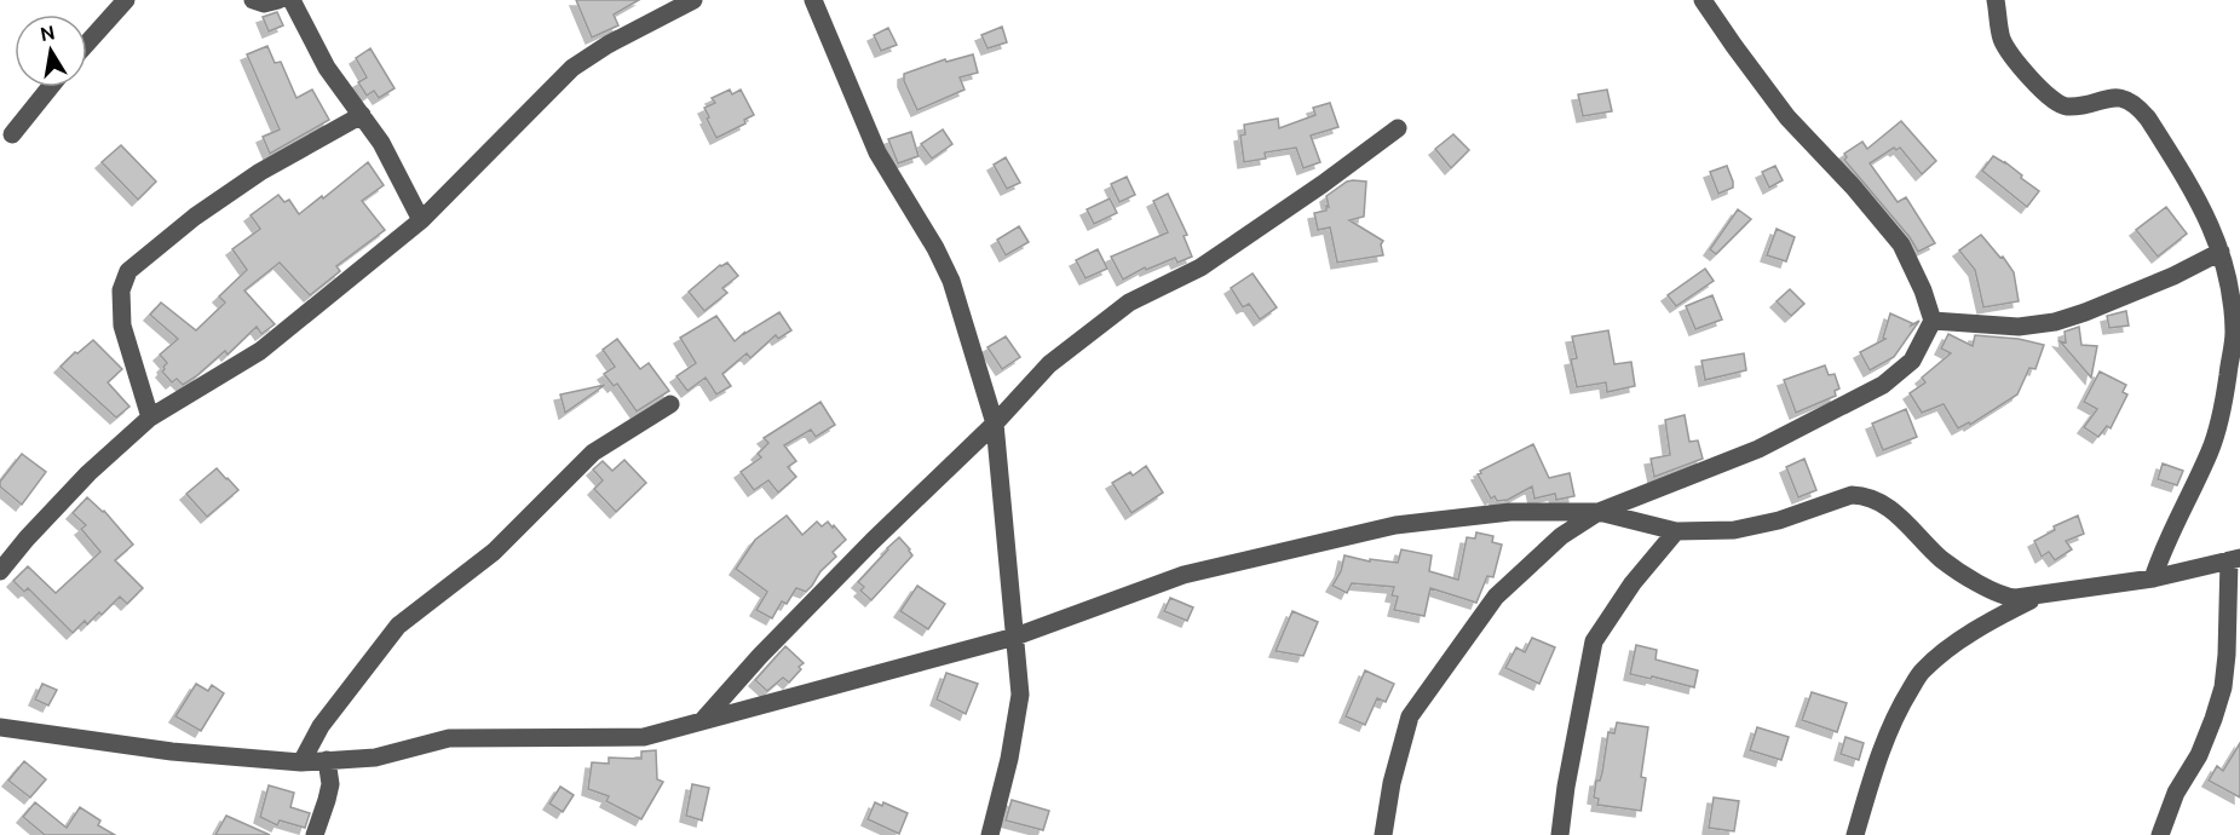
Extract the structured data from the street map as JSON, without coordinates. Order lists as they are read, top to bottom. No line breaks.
{"north":"top"}
